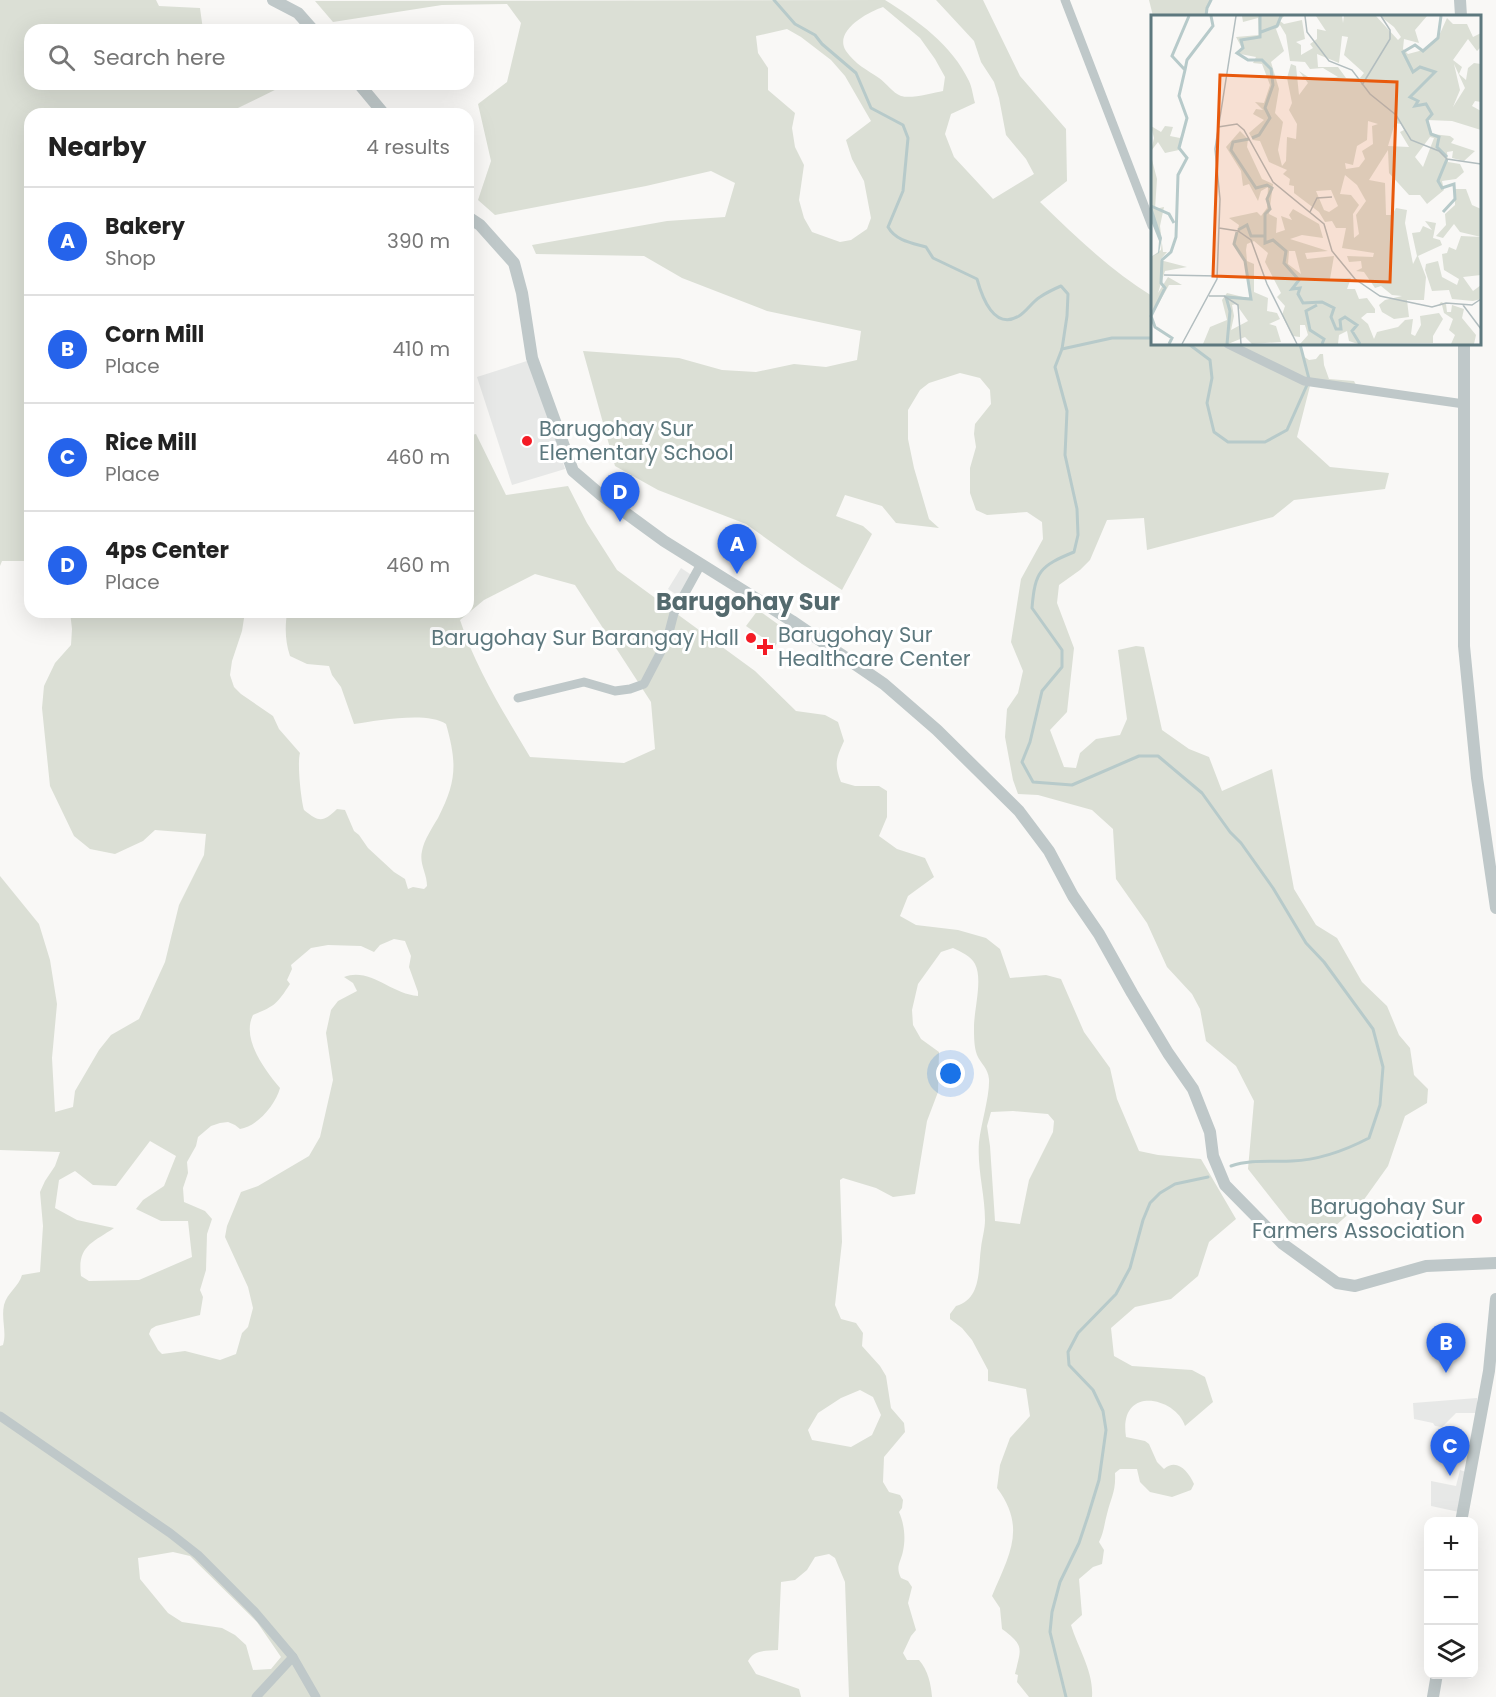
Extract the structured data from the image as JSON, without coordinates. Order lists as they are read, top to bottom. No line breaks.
{"districts":["Barugohay Sur"],"places":{"other":["Barugohay Sur Elementary School","Barugohay Sur Barangay Hall","Barugohay Sur Farmers Association"],"health":["Barugohay Sur Healthcare Center"]},"page":{"search":"Search here","heading":["Nearby","4 results"],"list":[{"mark":"A","name":"Bakery","note":"Shop","value":"390 m"},{"mark":"B","name":"Corn Mill","note":"Place","value":"410 m"},{"mark":"C","name":"Rice Mill","note":"Place","value":"460 m"},{"mark":"D","name":"4ps Center","note":"Place","value":"460 m"}],"pins":["D","A","B","C"],"map_buttons":["+","−"]}}
